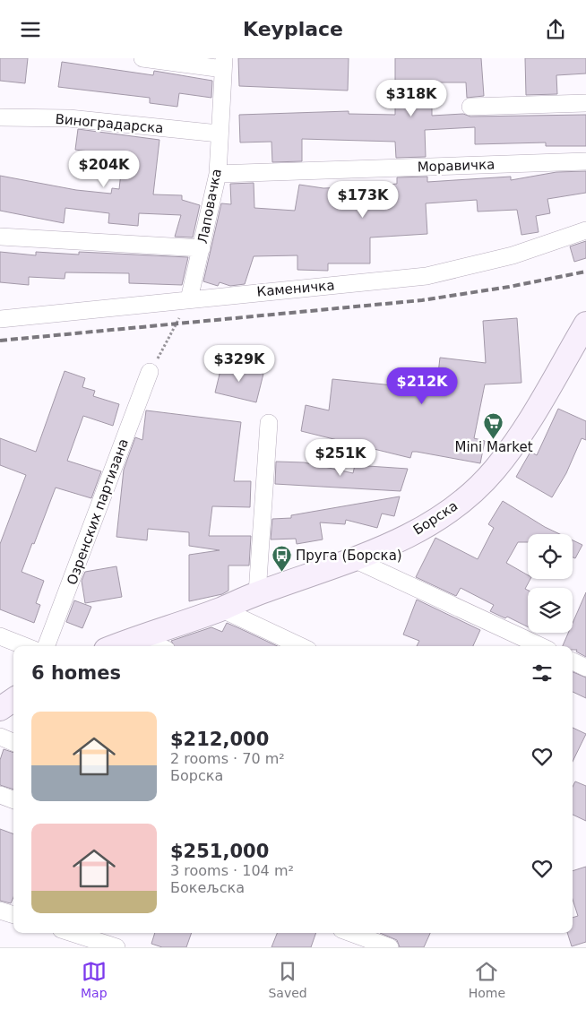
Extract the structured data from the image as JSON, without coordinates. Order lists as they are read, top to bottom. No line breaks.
{"streets":{"street":["Виноградарска","Моравичка","Лаповачка","Каменичка","Озренских партизана","Борска"]},"crossings":[["Виноградарска","Лаповачка"],["Моравичка","Лаповачка"],["Лаповачка","Каменичка"]],"places":{"supermarket":["Mini Market"],"bus stop":["Пруга (Борска)"]},"page":{"header":"Keyplace","price":["$318K","$204K","$173K","$329K","$212K","$251K"],"heading":"6 homes","list":[{"name":"$212,000","note":"2 rooms · 70 m² · Борска"},{"name":"$251,000","note":"3 rooms · 104 m² · Бокељска"}],"tabs":["Map","Saved","Home"]}}
